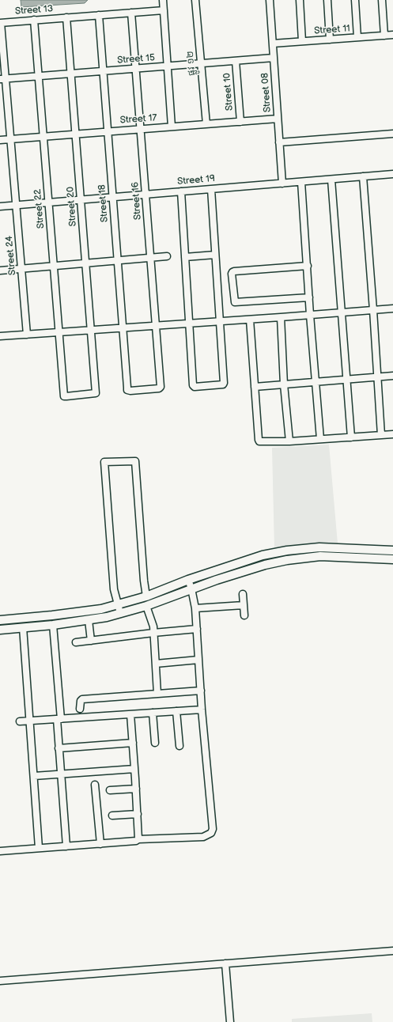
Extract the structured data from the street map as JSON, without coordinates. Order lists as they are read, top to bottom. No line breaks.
{"streets":{"street":["Street 13","Street 11","Street 15","ផ្លូវ ១២","Street 10","Street 08","Street 17","Street 19","Street 16","Street 18","Street 20","Street 22","Street 24"]},"crossings":[["Street 13","Street 16"],["Street 13","Street 18"],["Street 13","Street 20"],["Street 13","Street 22"],["Street 13","Street 24"],["Street 11","Street 08"],["Street 15","ផ្លូវ ១២"],["Street 15","Street 10"],["Street 15","Street 08"],["Street 15","Street 16"],["Street 15","Street 18"],["Street 15","Street 20"],["Street 15","Street 22"],["Street 15","Street 24"],["ផ្លូវ ១២","Street 17"],["Street 10","Street 17"],["Street 08","Street 17"],["Street 08","Street 19"],["Street 17","Street 16"],["Street 17","Street 18"],["Street 17","Street 20"],["Street 17","Street 22"],["Street 17","Street 24"],["Street 19","Street 16"],["Street 19","Street 18"],["Street 19","Street 20"],["Street 19","Street 22"],["Street 19","Street 24"],["Street 16","Street 18"],["Street 20","Street 22"]]}
